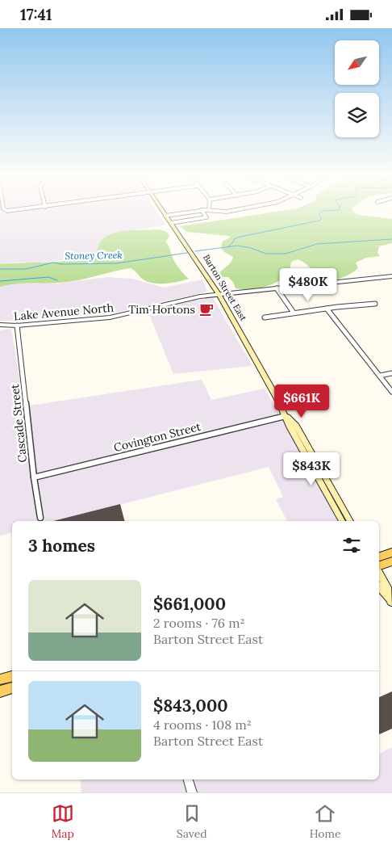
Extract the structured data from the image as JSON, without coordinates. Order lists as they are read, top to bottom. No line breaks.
{"streets":{"main road":["Barton Street East"],"street":["Lake Avenue North","Cascade Street","Covington Street"]},"crossings":[["Barton Street East","Lake Avenue North"],["Barton Street East","Covington Street"],["Lake Avenue North","Cascade Street"],["Cascade Street","Covington Street"]],"water":["Stoney Creek"],"places":{"cafe":["Tim Hortons"]},"north":"bottom left","page":{"status":"17:41","price":["$480K","$661K","$843K"],"heading":"3 homes","list":[{"name":"$661,000","note":"2 rooms · 76 m² · Barton Street East"},{"name":"$843,000","note":"4 rooms · 108 m² · Barton Street East"}],"tabs":["Map","Saved","Home"]}}
